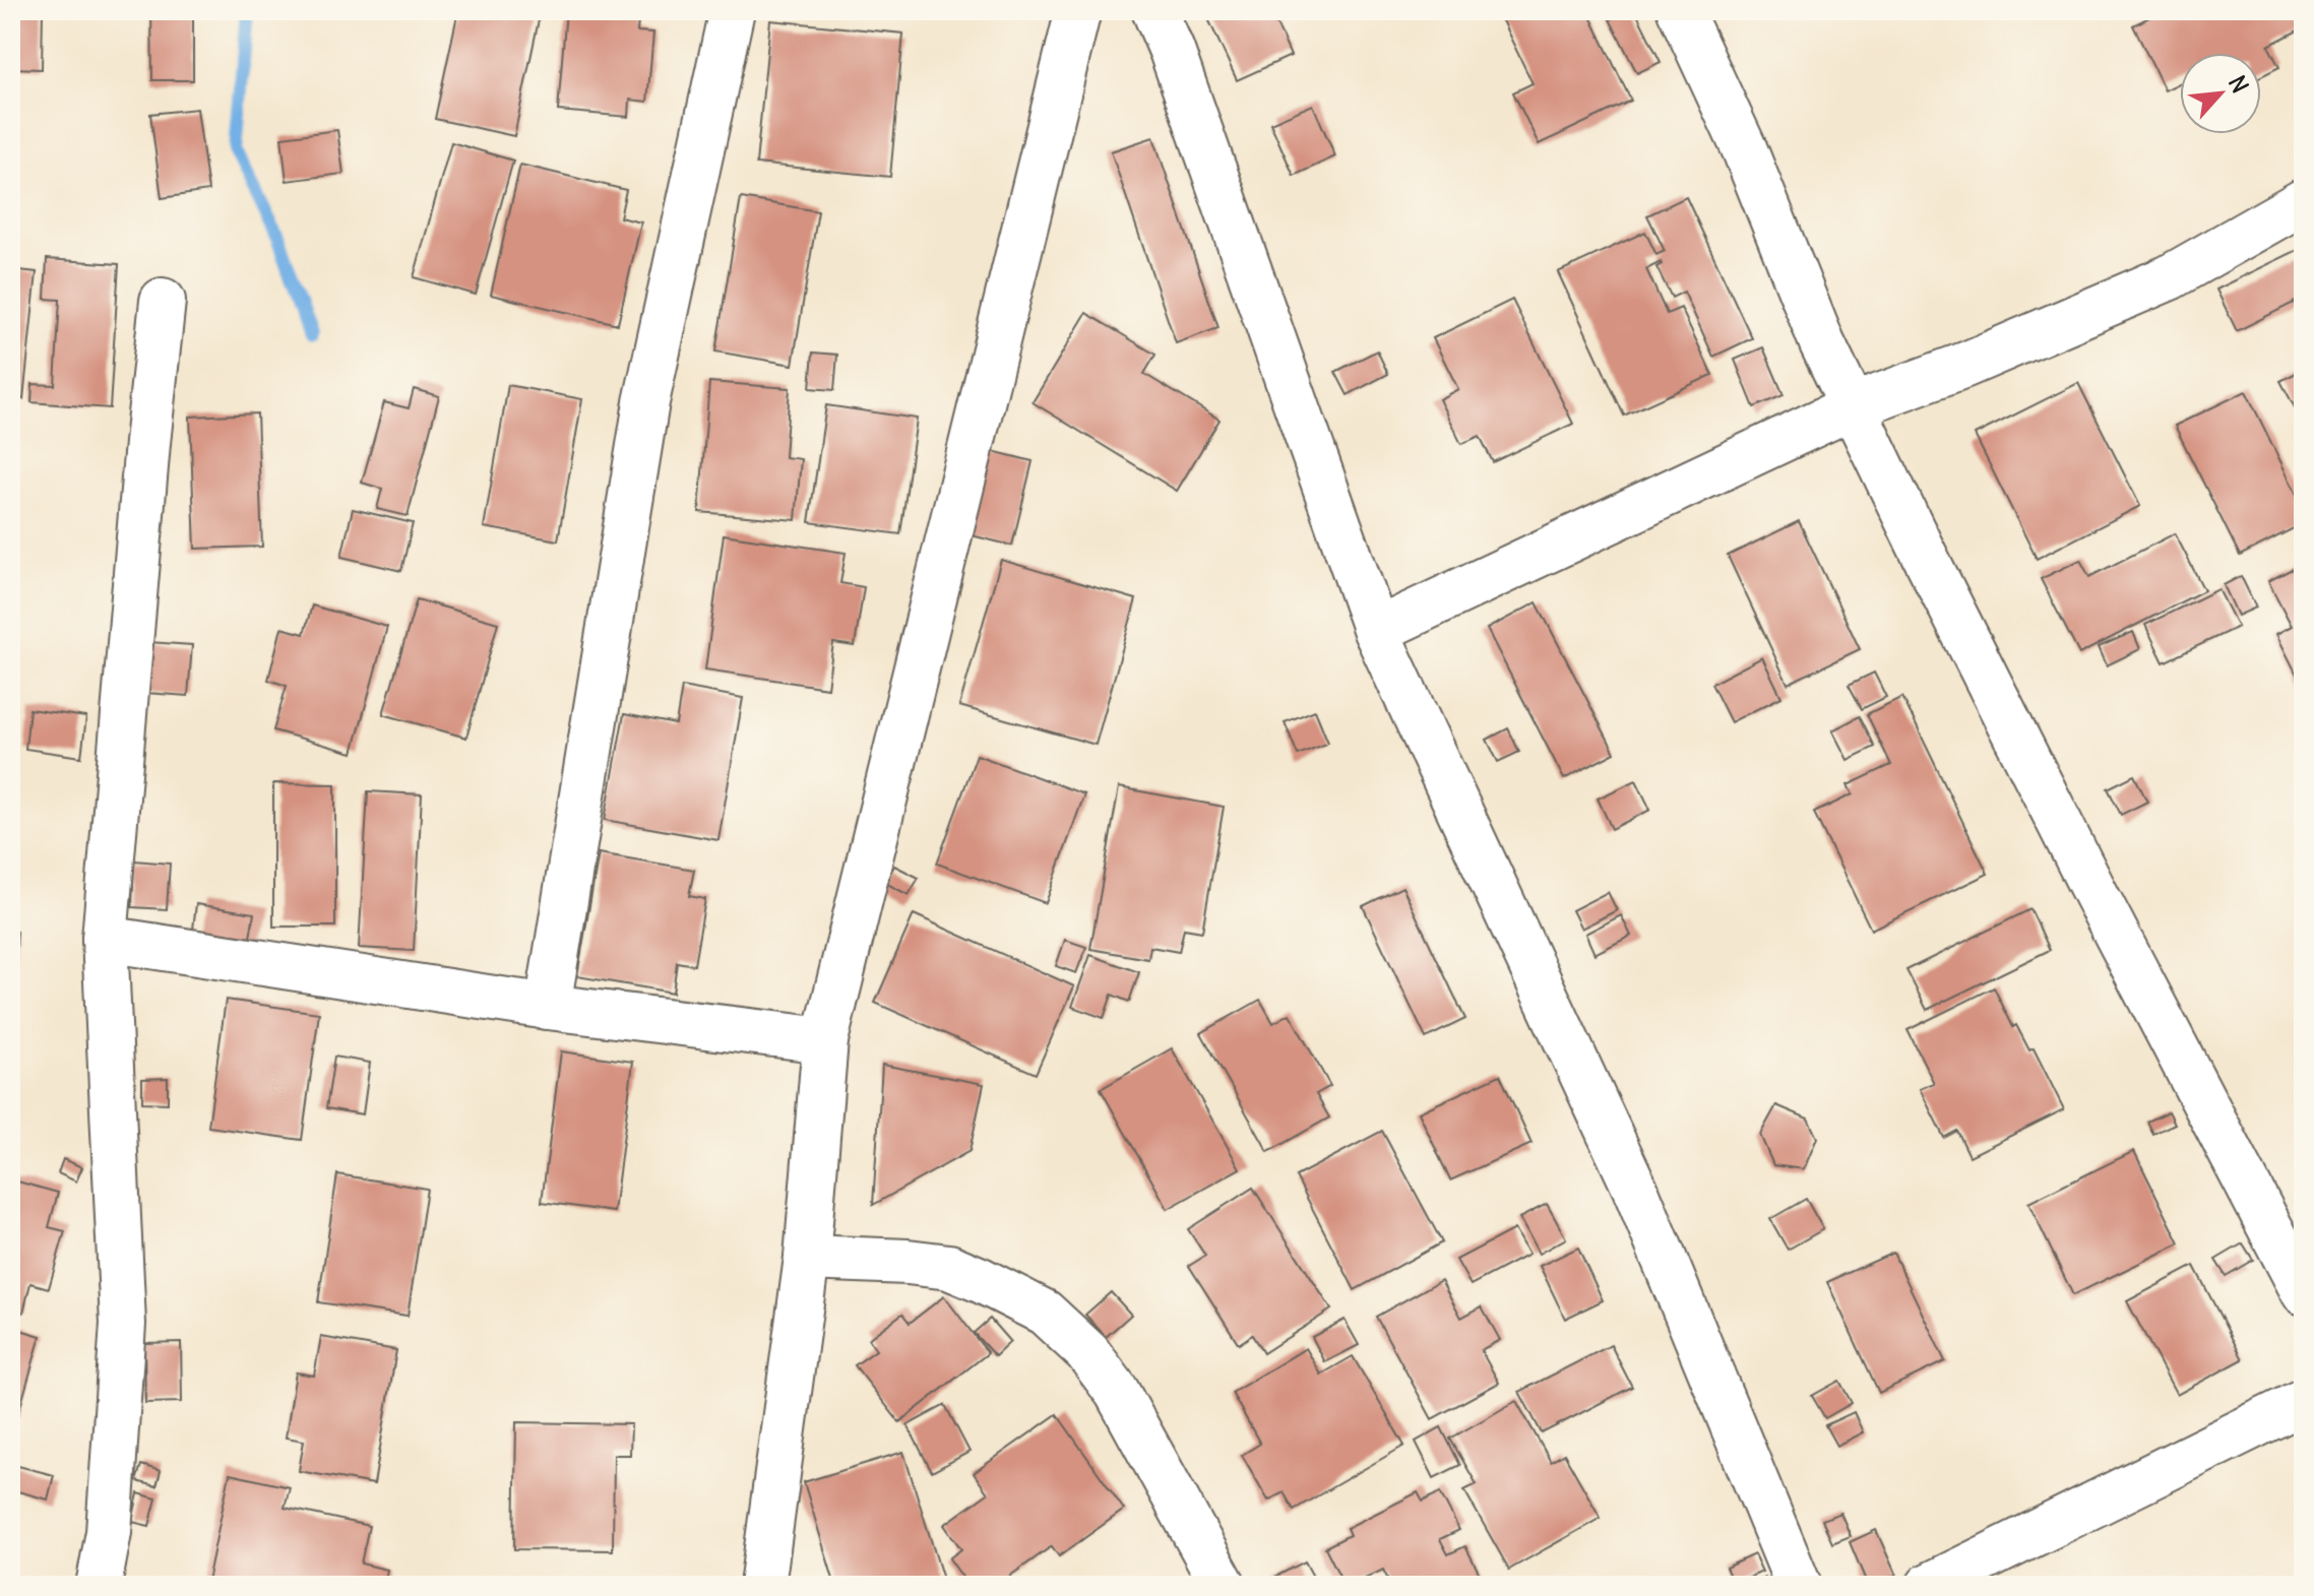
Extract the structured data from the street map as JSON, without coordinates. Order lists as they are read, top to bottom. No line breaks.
{"north":"top right"}
